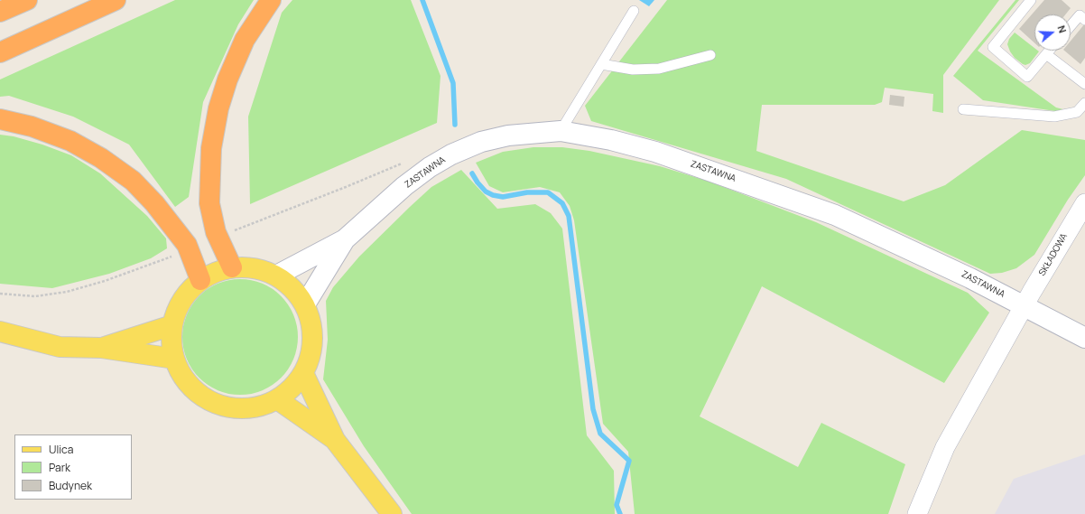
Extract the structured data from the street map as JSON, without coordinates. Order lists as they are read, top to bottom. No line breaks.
{"streets":{"main road":["ZASTAWNA"],"street":["SKŁADOWA"]},"crossings":[["ZASTAWNA","SKŁADOWA"]],"legend":["Ulica","Park","Budynek"],"north":"right"}
